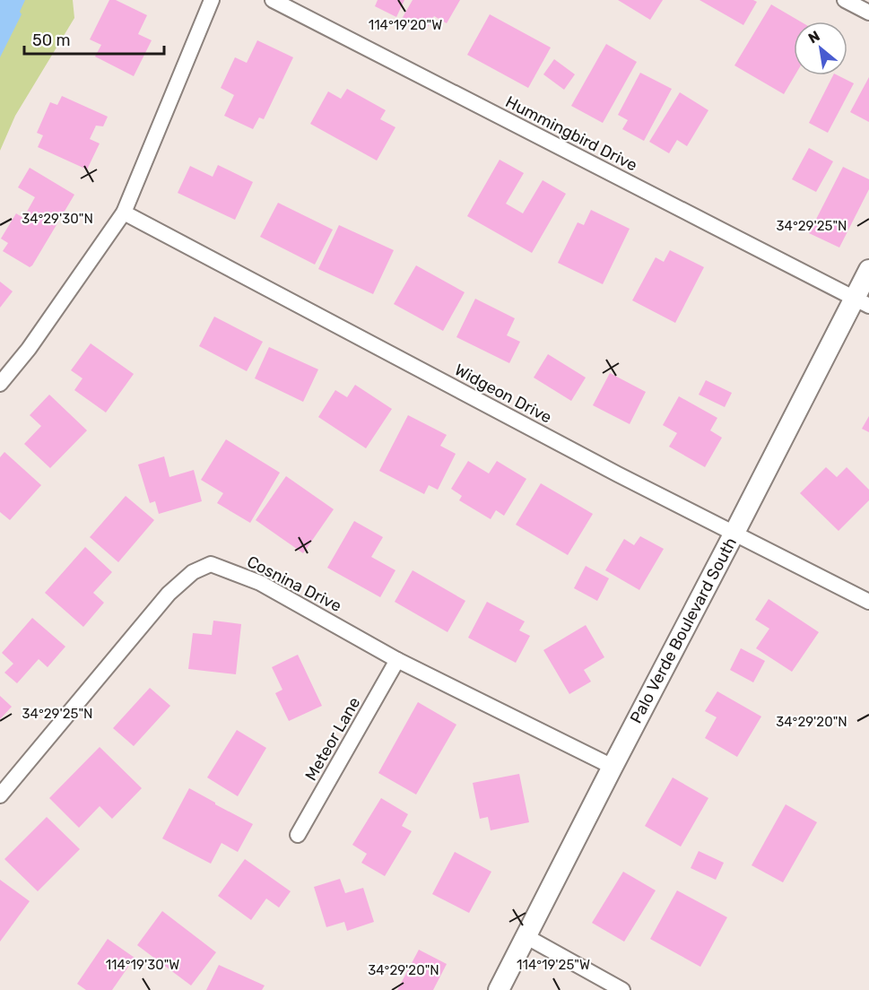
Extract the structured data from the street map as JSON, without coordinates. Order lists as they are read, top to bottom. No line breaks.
{"streets":{"main road":["Palo Verde Boulevard South"],"street":["Hummingbird Drive","Widgeon Drive","Cosnina Drive","Meteor Lane"]},"crossings":[["Hummingbird Drive","Palo Verde Boulevard South"],["Widgeon Drive","Palo Verde Boulevard South"],["Cosnina Drive","Palo Verde Boulevard South"],["Cosnina Drive","Meteor Lane"]],"scale_bar":"50 m","north":"top left","coordinates":["114°19'20\"W","34°29'30\"N","34°29'25\"N","34°29'20\"N","114°19'30\"W","114°19'25\"W"]}
